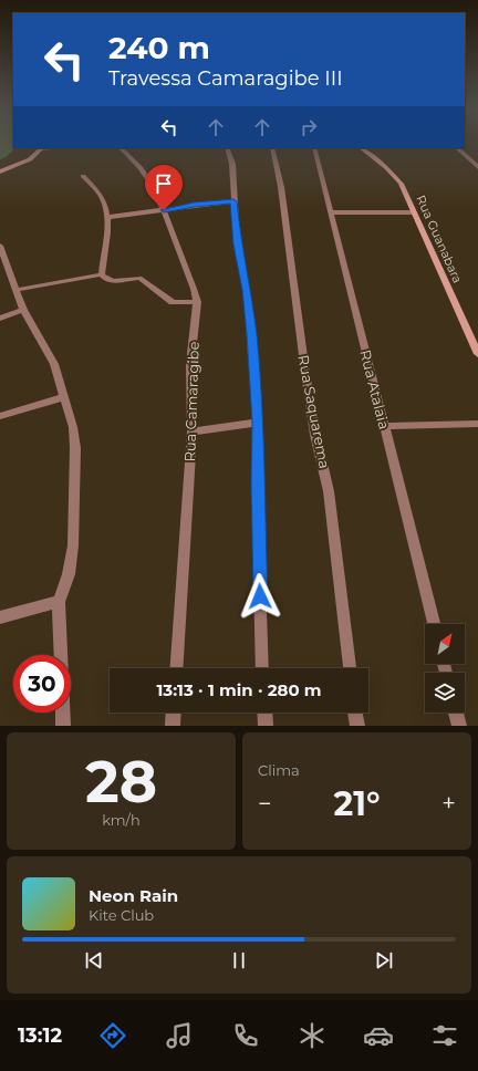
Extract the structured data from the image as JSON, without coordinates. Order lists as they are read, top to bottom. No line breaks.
{"streets":{"street":["Rua Guanabara","Rua Atalaia","Rua Camaragibe","Rua Saquarema"]},"north":"top right","page":{"turn":["240 m","Travessa Camaragibe III"],"limit":"30","trip":"13:13 · 1 min · 280 m","tile":[["28","km/h"],"Clima"],"heat":["−","21°","+"],"song":["Neon Rain","Kite Club"],"tabs":"13:12"}}
